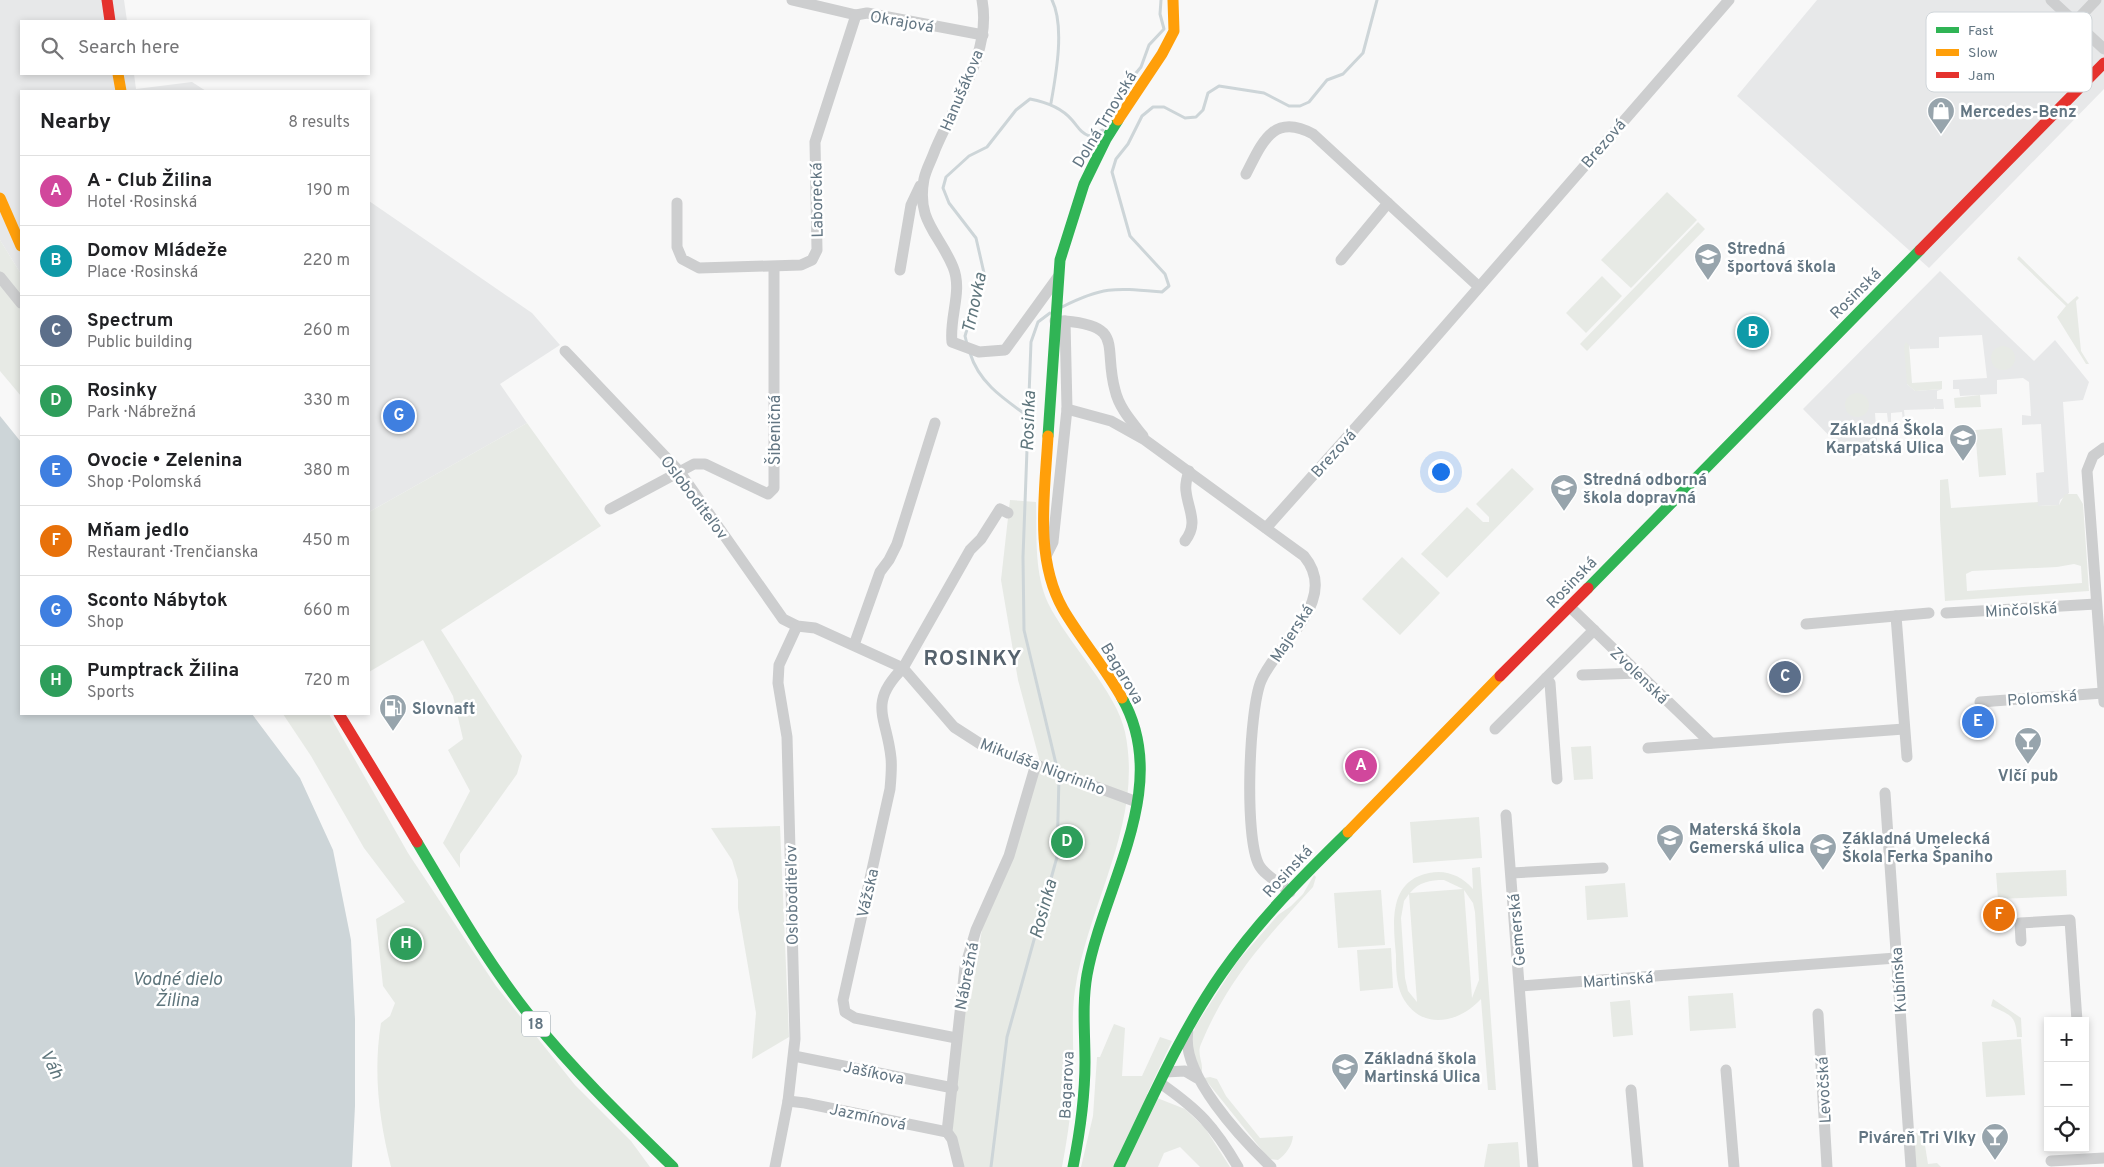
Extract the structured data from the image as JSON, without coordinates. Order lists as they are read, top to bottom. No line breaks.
{"streets":{"street":["Okrajová","Hanušákova","Dolná Trnovská","Brezová","Laborecká","Rosinská","Šibeničná","Osloboditeľov","Minčolská","Majerská","Bagarova","Zvolenská","Polomská","Mikuláša Nigriniho","Vážska","Gemerská","Nábrežná","Martinská","Kubínska","18","Jašíkova","Levočská","Jazmínová"]},"crossings":[["Okrajová","Hanušákova"],["Okrajová","Laborecká"],["Hanušákova","Dolná Trnovská"],["Dolná Trnovská","Majerská"],["Dolná Trnovská","Bagarova"],["Brezová","Majerská"],["Laborecká","Šibeničná"],["Rosinská","Majerská"],["Rosinská","Zvolenská"],["Šibeničná","Osloboditeľov"],["Osloboditeľov","Mikuláša Nigriniho"],["Osloboditeľov","Vážska"],["Osloboditeľov","Jašíkova"],["Osloboditeľov","Jazmínová"],["Majerská","Bagarova"],["Bagarova","Mikuláša Nigriniho"],["Mikuláša Nigriniho","Vážska"],["Mikuláša Nigriniho","Nábrežná"],["Vážska","Nábrežná"],["Gemerská","Martinská"],["Nábrežná","Jašíkova"],["Nábrežná","Jazmínová"],["Martinská","Kubínska"]],"districts":["ROSINKY"],"water":["Trnovka","Rosinka","Vodné dielo Žilina","Váh"],"places":{"shop":["Mercedes-Benz"],"school or university":["Stredná športová škola","Základná Škola Karpatská Ulica","Stredná odborná škola dopravná","Materská škola Gemerská ulica","Základná Umelecká Škola Ferka Španiho","Základná škola Martinská Ulica"],"fuel station":["Slovnaft"],"bar":["Vlčí pub","Piváreň Tri Vlky"]},"legend":["Fast","Slow","Jam"],"page":{"search":"Search here","heading":["Nearby","8 results"],"list":[{"mark":"A","name":"A - Club Žilina","note":"Hotel · Rosinská","value":"190 m"},{"mark":"B","name":"Domov Mládeže","note":"Place · Rosinská","value":"220 m"},{"mark":"C","name":"Spectrum","note":"Public building","value":"260 m"},{"mark":"D","name":"Rosinky","note":"Park · Nábrežná","value":"330 m"},{"mark":"E","name":"Ovocie • Zelenina","note":"Shop · Polomská","value":"380 m"},{"mark":"F","name":"Mňam jedlo","note":"Restaurant · Trenčianska","value":"450 m"},{"mark":"G","name":"Sconto Nábytok","note":"Shop","value":"660 m"},{"mark":"H","name":"Pumptrack Žilina","note":"Sports","value":"720 m"}],"pins":["B","G","C","E","A","D","F","H"],"map_buttons":["+","−"]}}
